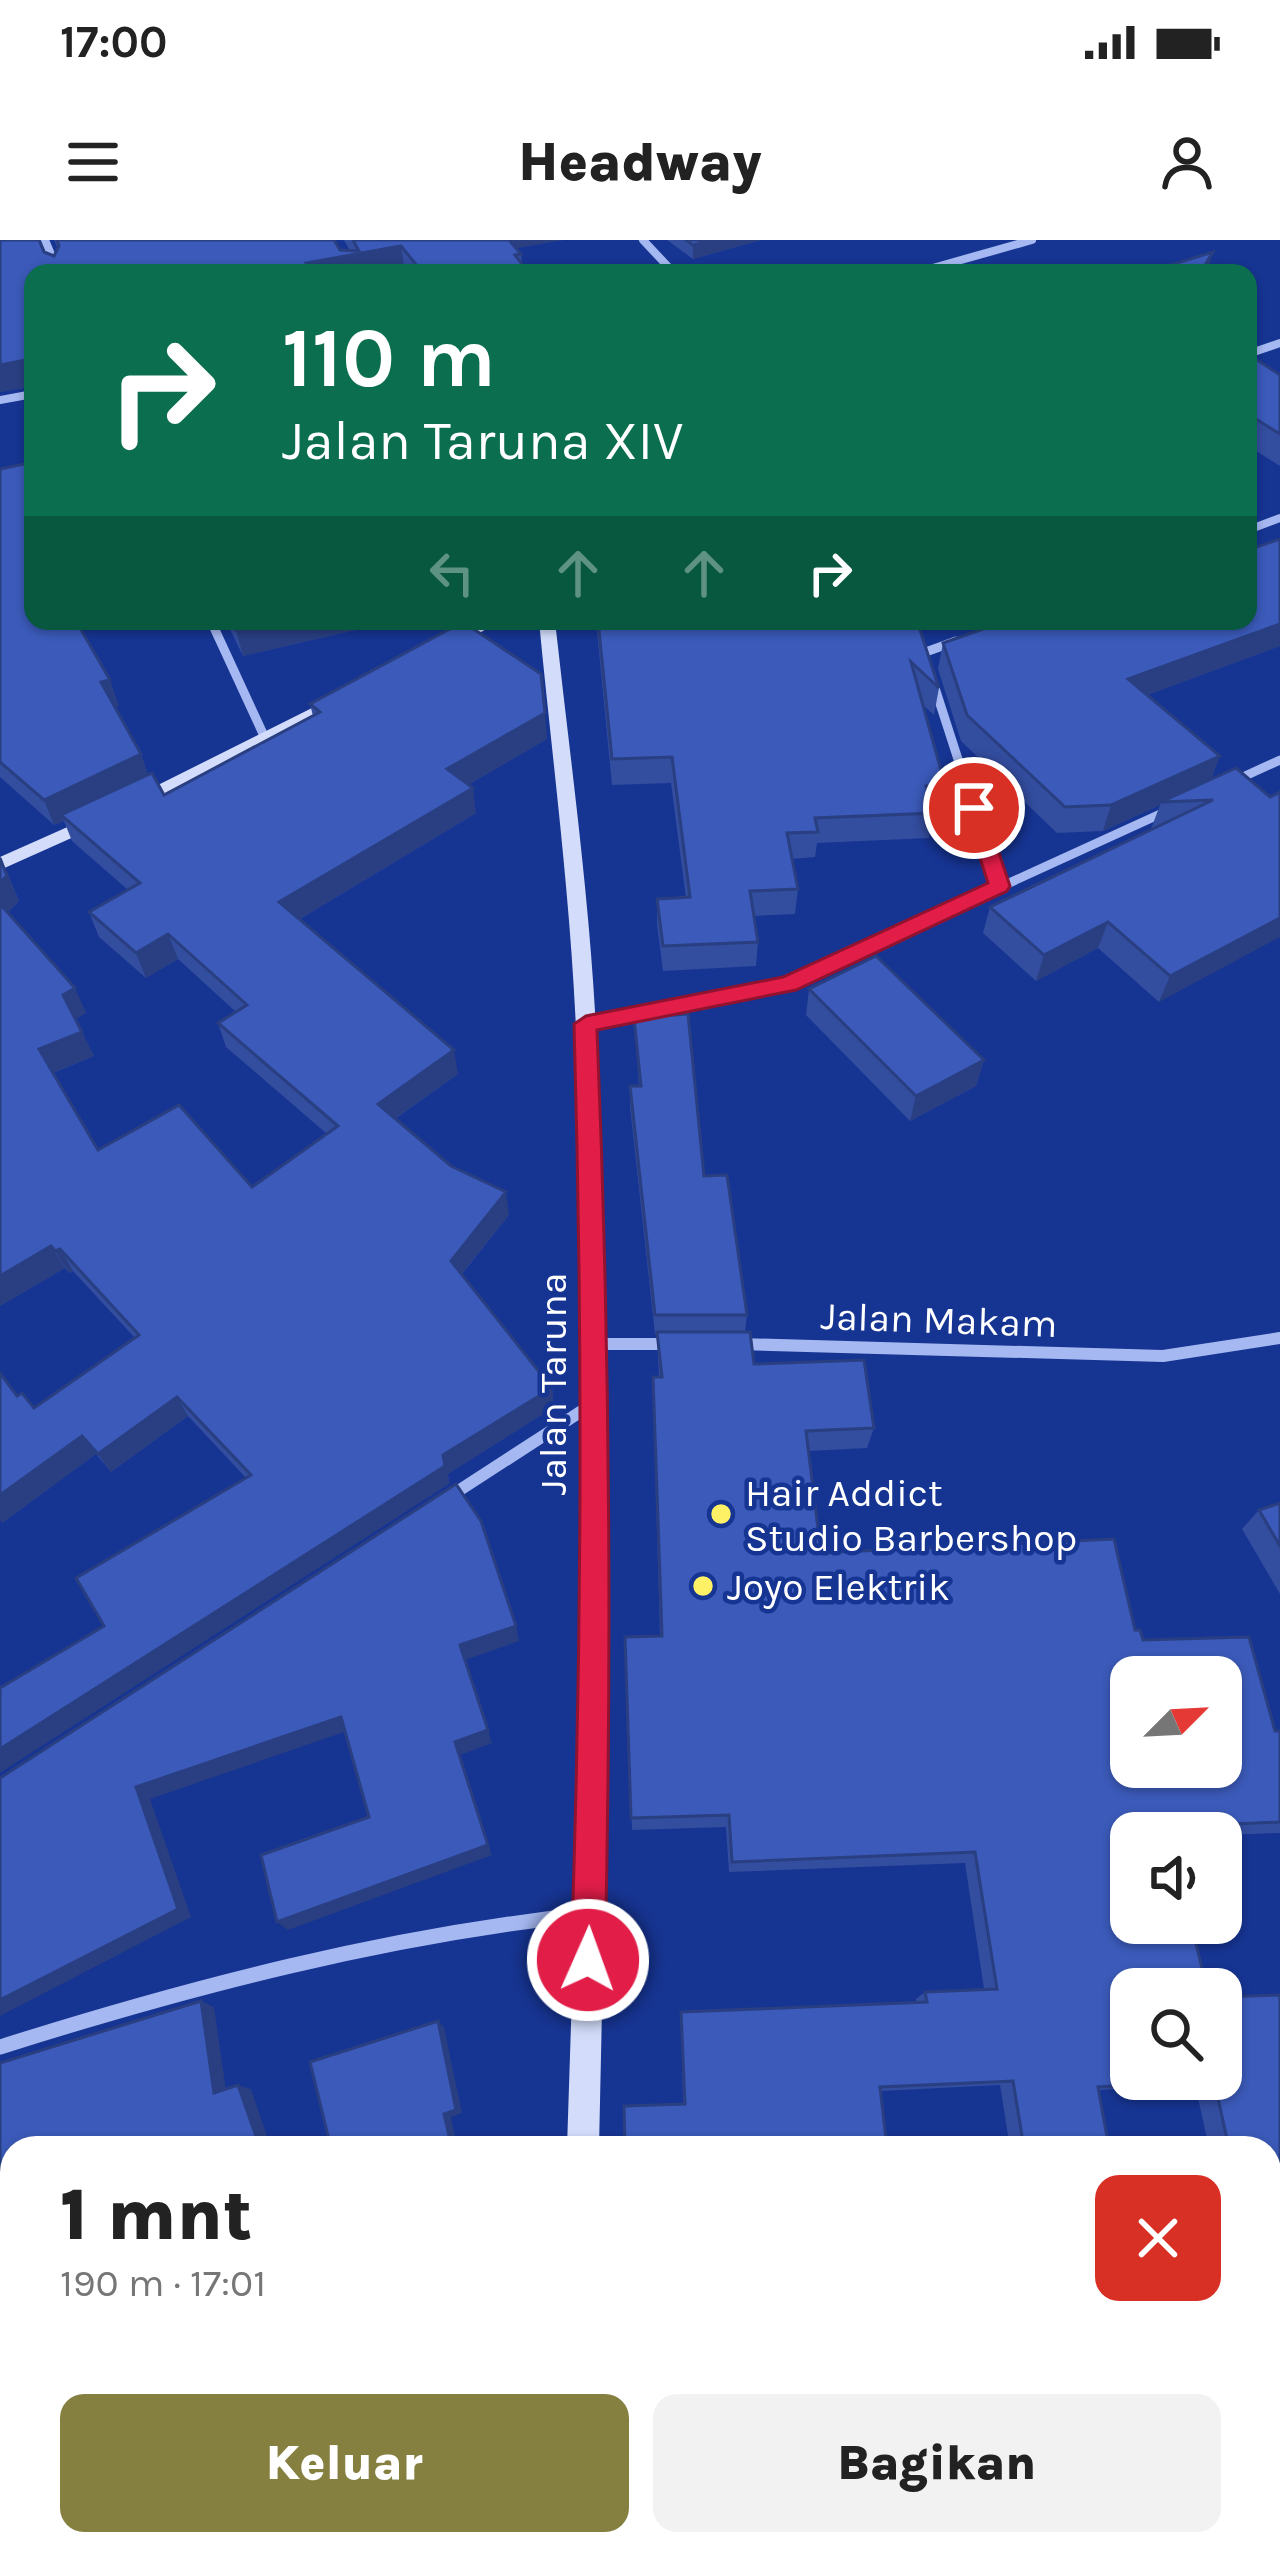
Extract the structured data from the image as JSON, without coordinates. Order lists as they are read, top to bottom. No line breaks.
{"streets":{"street":["Jalan Makam","Jalan Taruna"]},"places":["Hair Addict Studio Barbershop","Joyo Elektrik"],"north":"top right","page":{"status":"17:00","header":"Headway","turn":["110 m","Jalan Taruna XIV"],"heading":["1 mnt","190 m · 17:01"],"buttons":["Keluar","Bagikan"]}}
